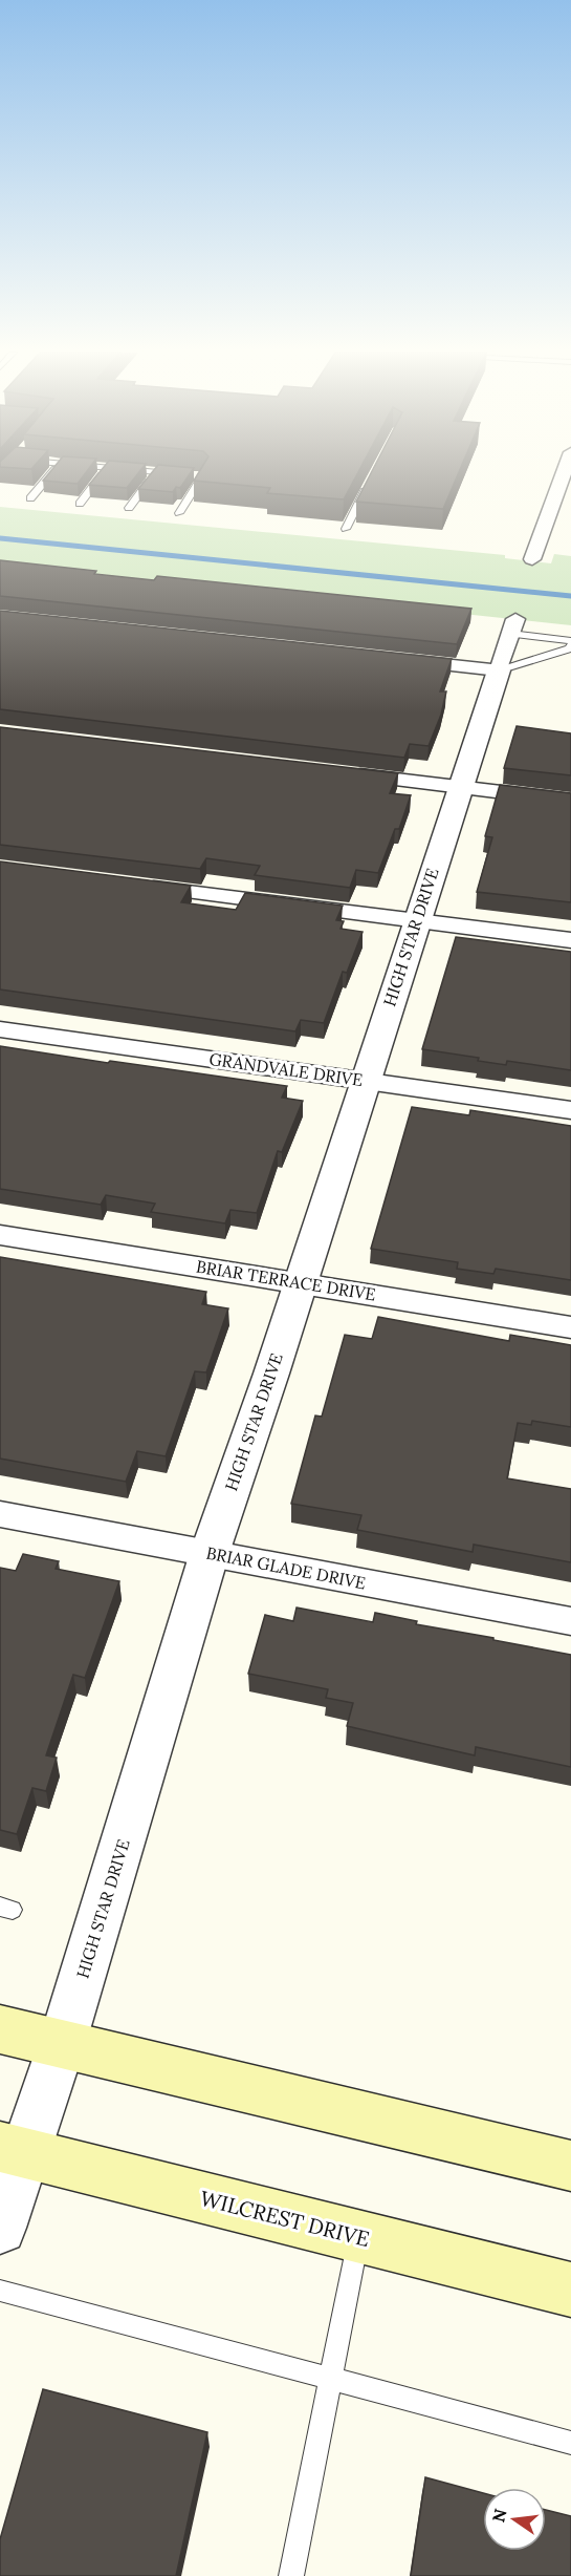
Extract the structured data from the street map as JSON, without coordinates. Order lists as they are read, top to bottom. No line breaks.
{"streets":{"main road":["WILCREST DRIVE"],"street":["HIGH STAR DRIVE","GRANDVALE DRIVE","BRIAR TERRACE DRIVE","BRIAR GLADE DRIVE"]},"crossings":[["HIGH STAR DRIVE","GRANDVALE DRIVE"],["HIGH STAR DRIVE","BRIAR TERRACE DRIVE"],["HIGH STAR DRIVE","BRIAR GLADE DRIVE"],["HIGH STAR DRIVE","WILCREST DRIVE"]],"north":"left"}
